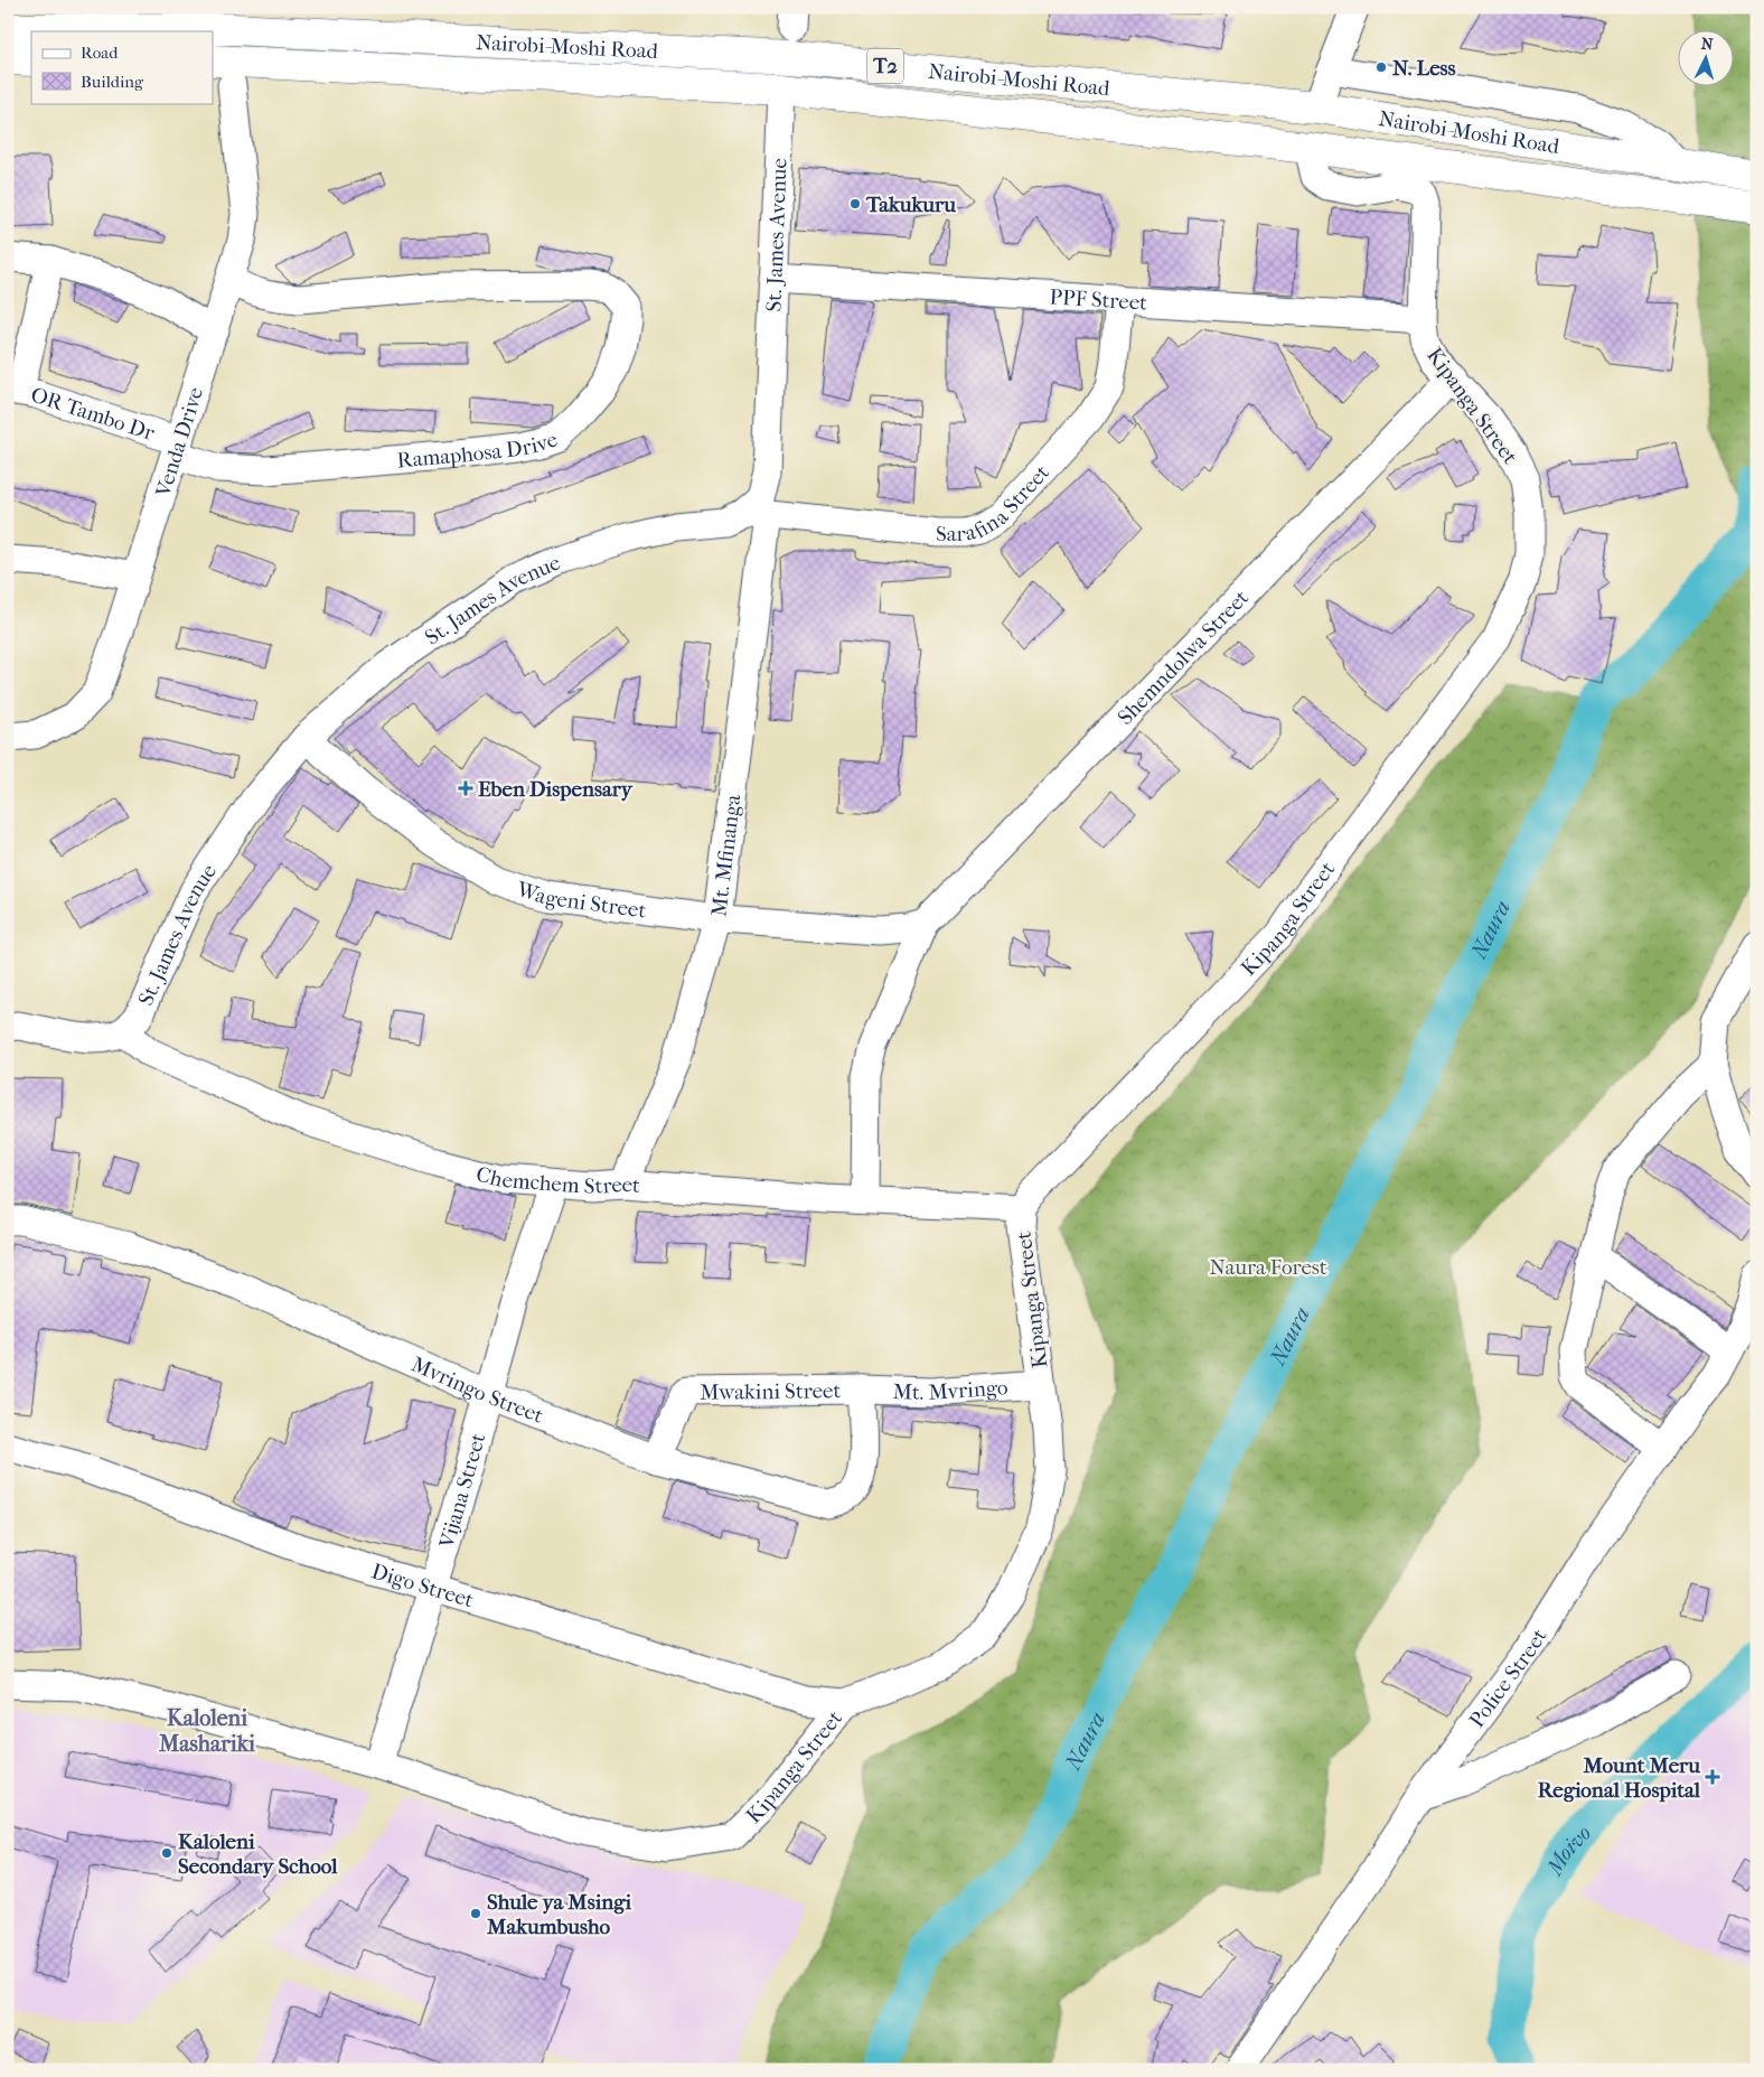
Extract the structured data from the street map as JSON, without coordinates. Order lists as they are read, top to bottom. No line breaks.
{"streets":{"highway":["Nairobi-Moshi Road","T2"],"street":["St. James Avenue","PPF Street","Kipanga Street","OR Tambo Dr","Venda Drive","Ramaphosa Drive","Sarafina Street","Shemndolwa Street","Mt. Mfinanga","Wageni Street","Chemchem Street","Mvringo Street","Mt. Mvringo","Mwakini Street","Vijana Street","Digo Street","Police Street"]},"crossings":[["Nairobi-Moshi Road","St. James Avenue"],["Nairobi-Moshi Road","Kipanga Street"],["St. James Avenue","PPF Street"],["St. James Avenue","Sarafina Street"],["St. James Avenue","Mt. Mfinanga"],["St. James Avenue","Wageni Street"],["St. James Avenue","Chemchem Street"],["PPF Street","Kipanga Street"],["PPF Street","Sarafina Street"],["Kipanga Street","Shemndolwa Street"],["Kipanga Street","Chemchem Street"],["Kipanga Street","Mt. Mvringo"],["Kipanga Street","Vijana Street"],["Kipanga Street","Digo Street"],["OR Tambo Dr","Venda Drive"],["OR Tambo Dr","Ramaphosa Drive"],["Venda Drive","Ramaphosa Drive"],["Sarafina Street","Mt. Mfinanga"],["Shemndolwa Street","Wageni Street"],["Mt. Mfinanga","Wageni Street"],["Mt. Mfinanga","Chemchem Street"],["Chemchem Street","Vijana Street"],["Mvringo Street","Mt. Mvringo"],["Mvringo Street","Mwakini Street"],["Mvringo Street","Vijana Street"],["Mt. Mvringo","Mwakini Street"],["Vijana Street","Digo Street"]],"districts":["Kaloleni Mashariki"],"water":["Naura","Moivo"],"parks":["Naura Forest"],"places":{"other":["N. Less","Takukuru","Kaloleni Secondary School","Shule ya Msingi Makumbusho"],"health":["Eben Dispensary","Mount Meru Regional Hospital"]},"legend":["Road","Building"],"north":"top"}
